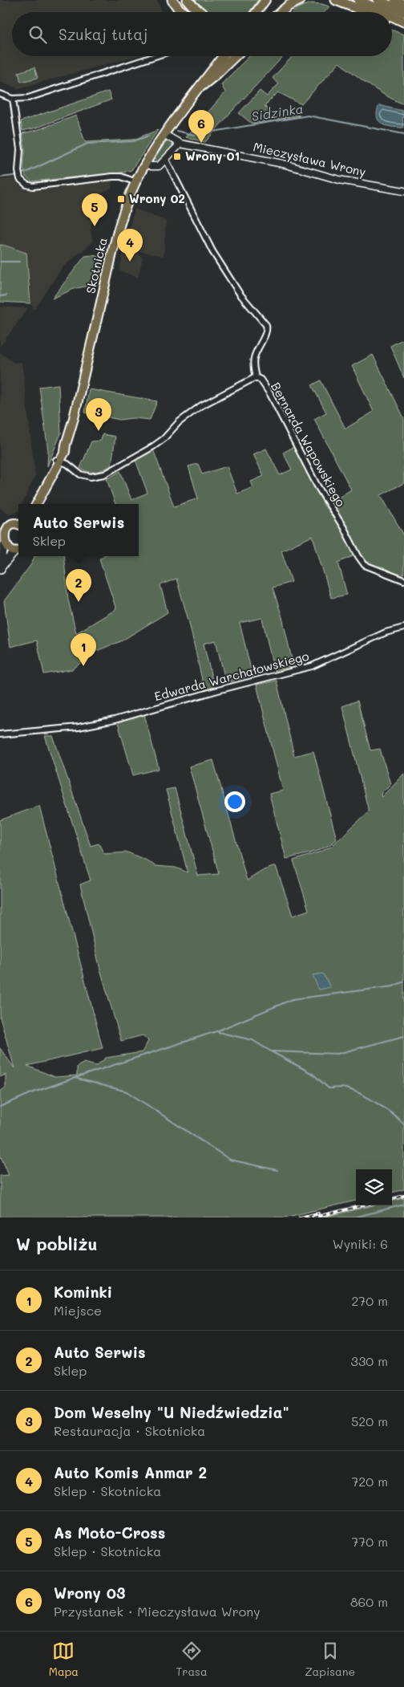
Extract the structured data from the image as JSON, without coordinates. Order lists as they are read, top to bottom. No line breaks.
{"streets":{"main road":["Skotnicka"],"street":["Mieczysława Wrony","Bernarda Wapowskiego","Edwarda Warchałowskiego"]},"crossings":[["Mieczysława Wrony","Skotnicka"],["Skotnicka","Bernarda Wapowskiego"]],"water":["Sidzinka"],"places":{"transit":["Wrony 01","Wrony 02"]},"page":{"search":"Szukaj tutaj","pins":["6","5","4","3","2","1"],"popup":["Auto Serwis","Sklep"],"heading":["W pobliżu","Wyniki: 6"],"list":[{"mark":"1","name":"Kominki","note":"Miejsce","value":"270 m"},{"mark":"2","name":"Auto Serwis","note":"Sklep","value":"330 m"},{"mark":"3","name":"Dom Weselny \"U Niedźwiedzia\"","note":"Restauracja · Skotnicka","value":"520 m"},{"mark":"4","name":"Auto Komis Anmar 2","note":"Sklep · Skotnicka","value":"720 m"},{"mark":"5","name":"As Moto-Cross","note":"Sklep · Skotnicka","value":"770 m"},{"mark":"6","name":"Wrony 03","note":"Przystanek · Mieczysława Wrony","value":"860 m"}],"nav":["Mapa","Trasa","Zapisane"]}}
